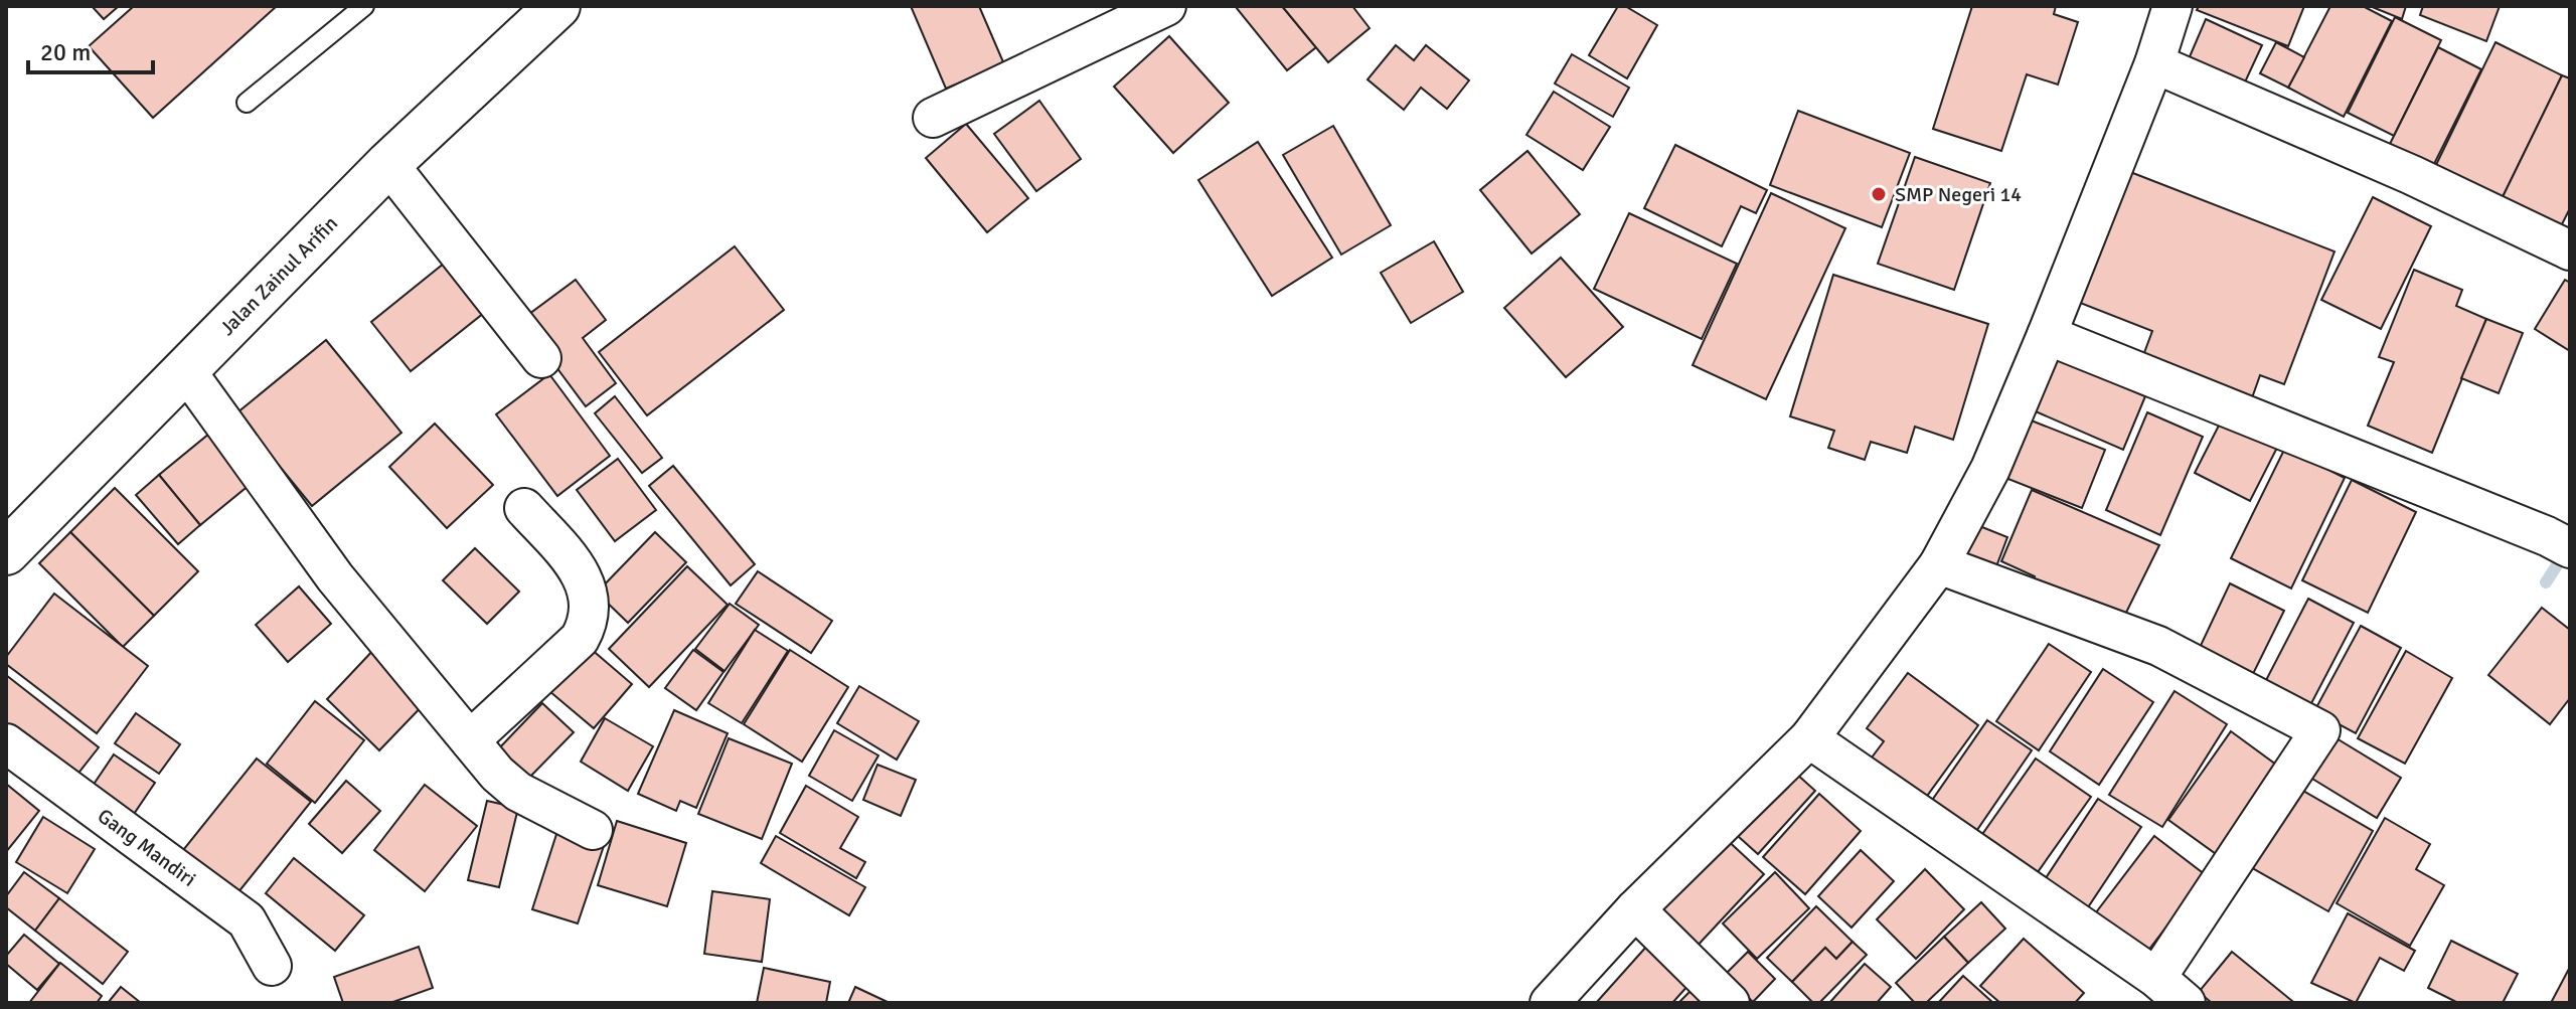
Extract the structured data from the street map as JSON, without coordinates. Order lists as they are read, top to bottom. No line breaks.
{"streets":{"street":["Jalan Zainul Arifin","Gang Mandiri"]},"places":["SMP Negeri 14"],"scale_bar":"20 m"}
